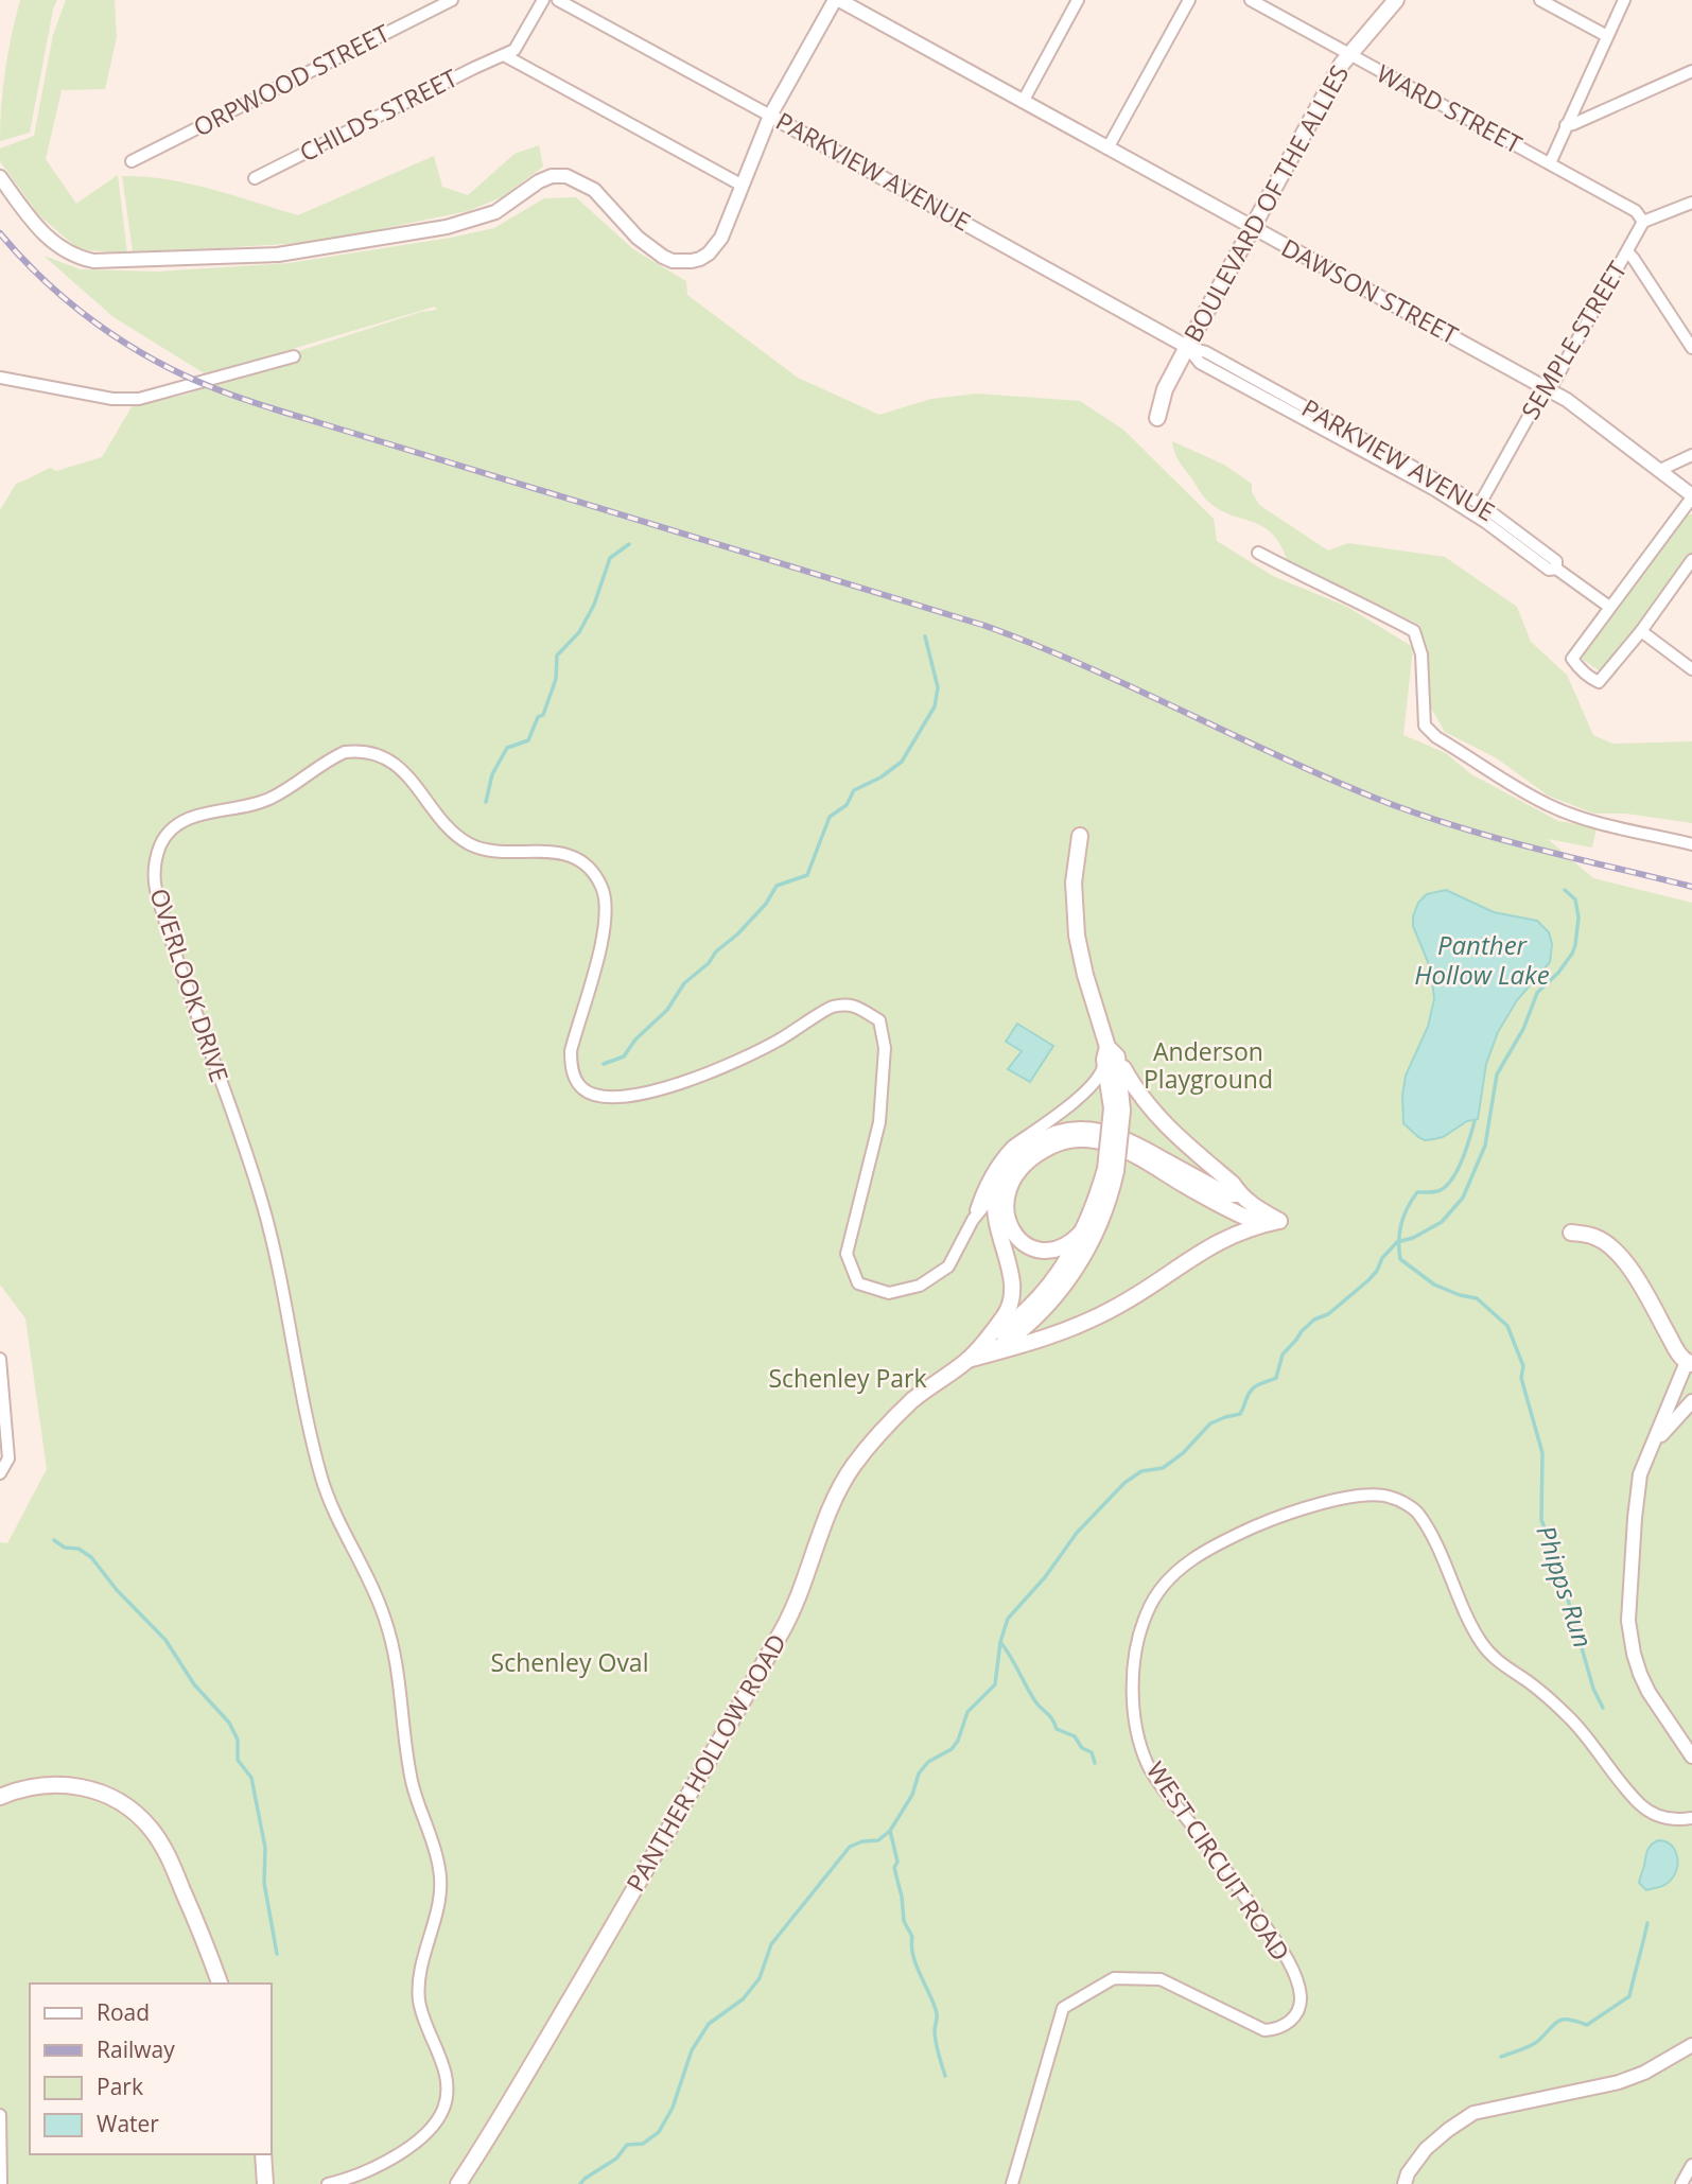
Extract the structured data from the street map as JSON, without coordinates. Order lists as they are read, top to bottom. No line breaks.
{"streets":{"main road":["BOULEVARD OF THE ALLIES","PANTHER HOLLOW ROAD"],"street":["ORPWOOD STREET","WARD STREET","CHILDS STREET","PARKVIEW AVENUE","DAWSON STREET","SEMPLE STREET","OVERLOOK DRIVE","WEST CIRCUIT ROAD"]},"crossings":[["WARD STREET","BOULEVARD OF THE ALLIES"],["WARD STREET","SEMPLE STREET"],["PARKVIEW AVENUE","BOULEVARD OF THE ALLIES"],["PARKVIEW AVENUE","SEMPLE STREET"],["BOULEVARD OF THE ALLIES","DAWSON STREET"],["DAWSON STREET","SEMPLE STREET"]],"water":["Panther Hollow Lake","Phipps Run"],"parks":["Anderson Playground","Schenley Park","Schenley Oval"],"legend":["Road","Railway","Park","Water"]}
